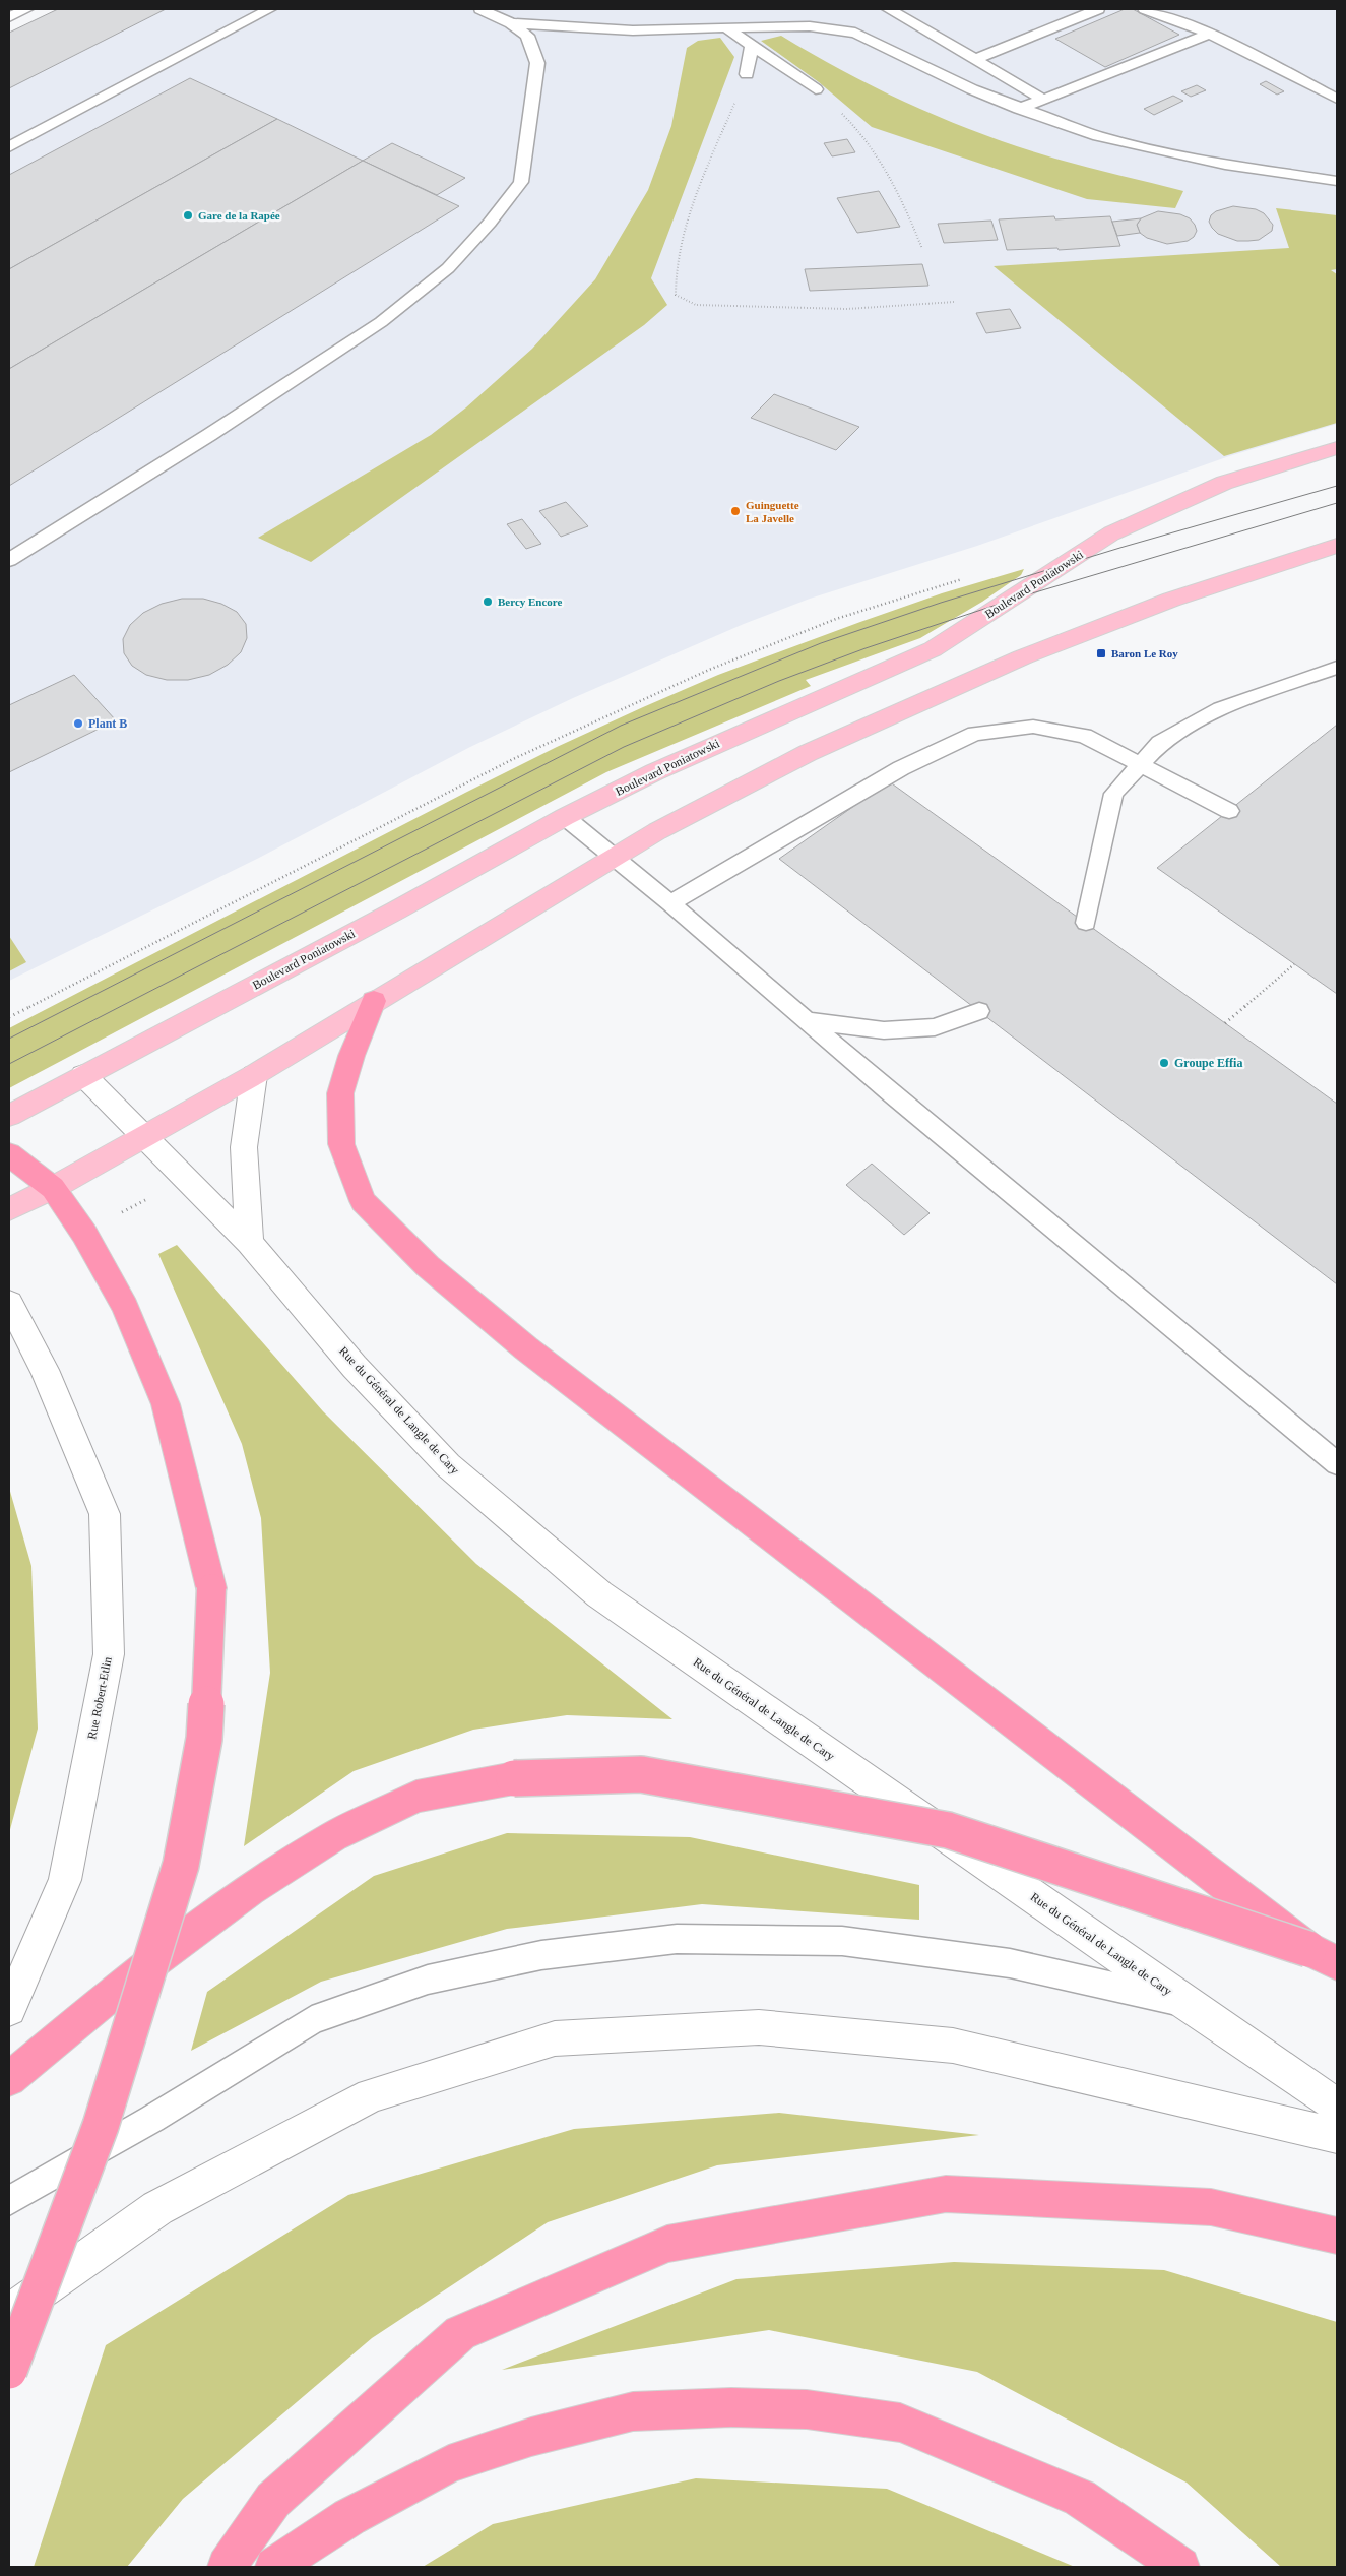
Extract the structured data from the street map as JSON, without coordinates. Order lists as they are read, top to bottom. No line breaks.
{"streets":{"main road":["Boulevard Poniatowski","Rue du Général de Langle de Cary","Rue Robert-Etlin"]},"crossings":[["Boulevard Poniatowski","Rue du Général de Langle de Cary"]],"places":{"other":["Gare de la Rapée","Guinguette La Javelle","Bercy Encore","Plant B","Groupe Effia"],"transit":["Baron Le Roy"]}}
